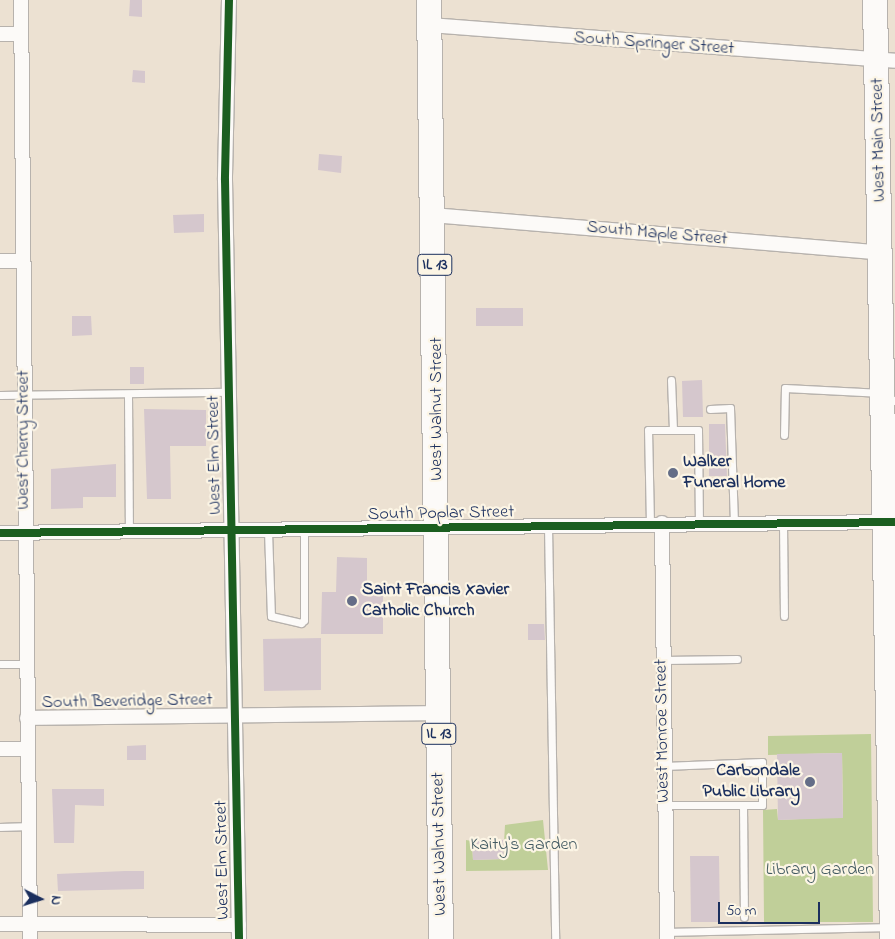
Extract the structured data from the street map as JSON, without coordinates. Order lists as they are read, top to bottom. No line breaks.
{"streets":{"highway":["West Main Street","IL 13","West Walnut Street"],"street":["South Springer Street","South Maple Street","West Cherry Street","West Elm Street","South Poplar Street","South Beveridge Street","West Monroe Street"]},"crossings":[["South Springer Street","West Main Street"],["South Springer Street","West Walnut Street"],["West Main Street","South Maple Street"],["West Main Street","South Poplar Street"],["South Maple Street","West Walnut Street"],["West Walnut Street","South Poplar Street"],["West Walnut Street","South Beveridge Street"],["West Cherry Street","South Poplar Street"],["West Cherry Street","South Beveridge Street"],["West Elm Street","South Poplar Street"],["West Elm Street","South Beveridge Street"],["South Poplar Street","West Monroe Street"]],"parks":["Kaity's Garden","Library Garden"],"places":["Walker Funeral Home","Saint Francis Xavier Catholic Church","Carbondale Public Library"],"scale_bar":"50 m","north":"right"}
